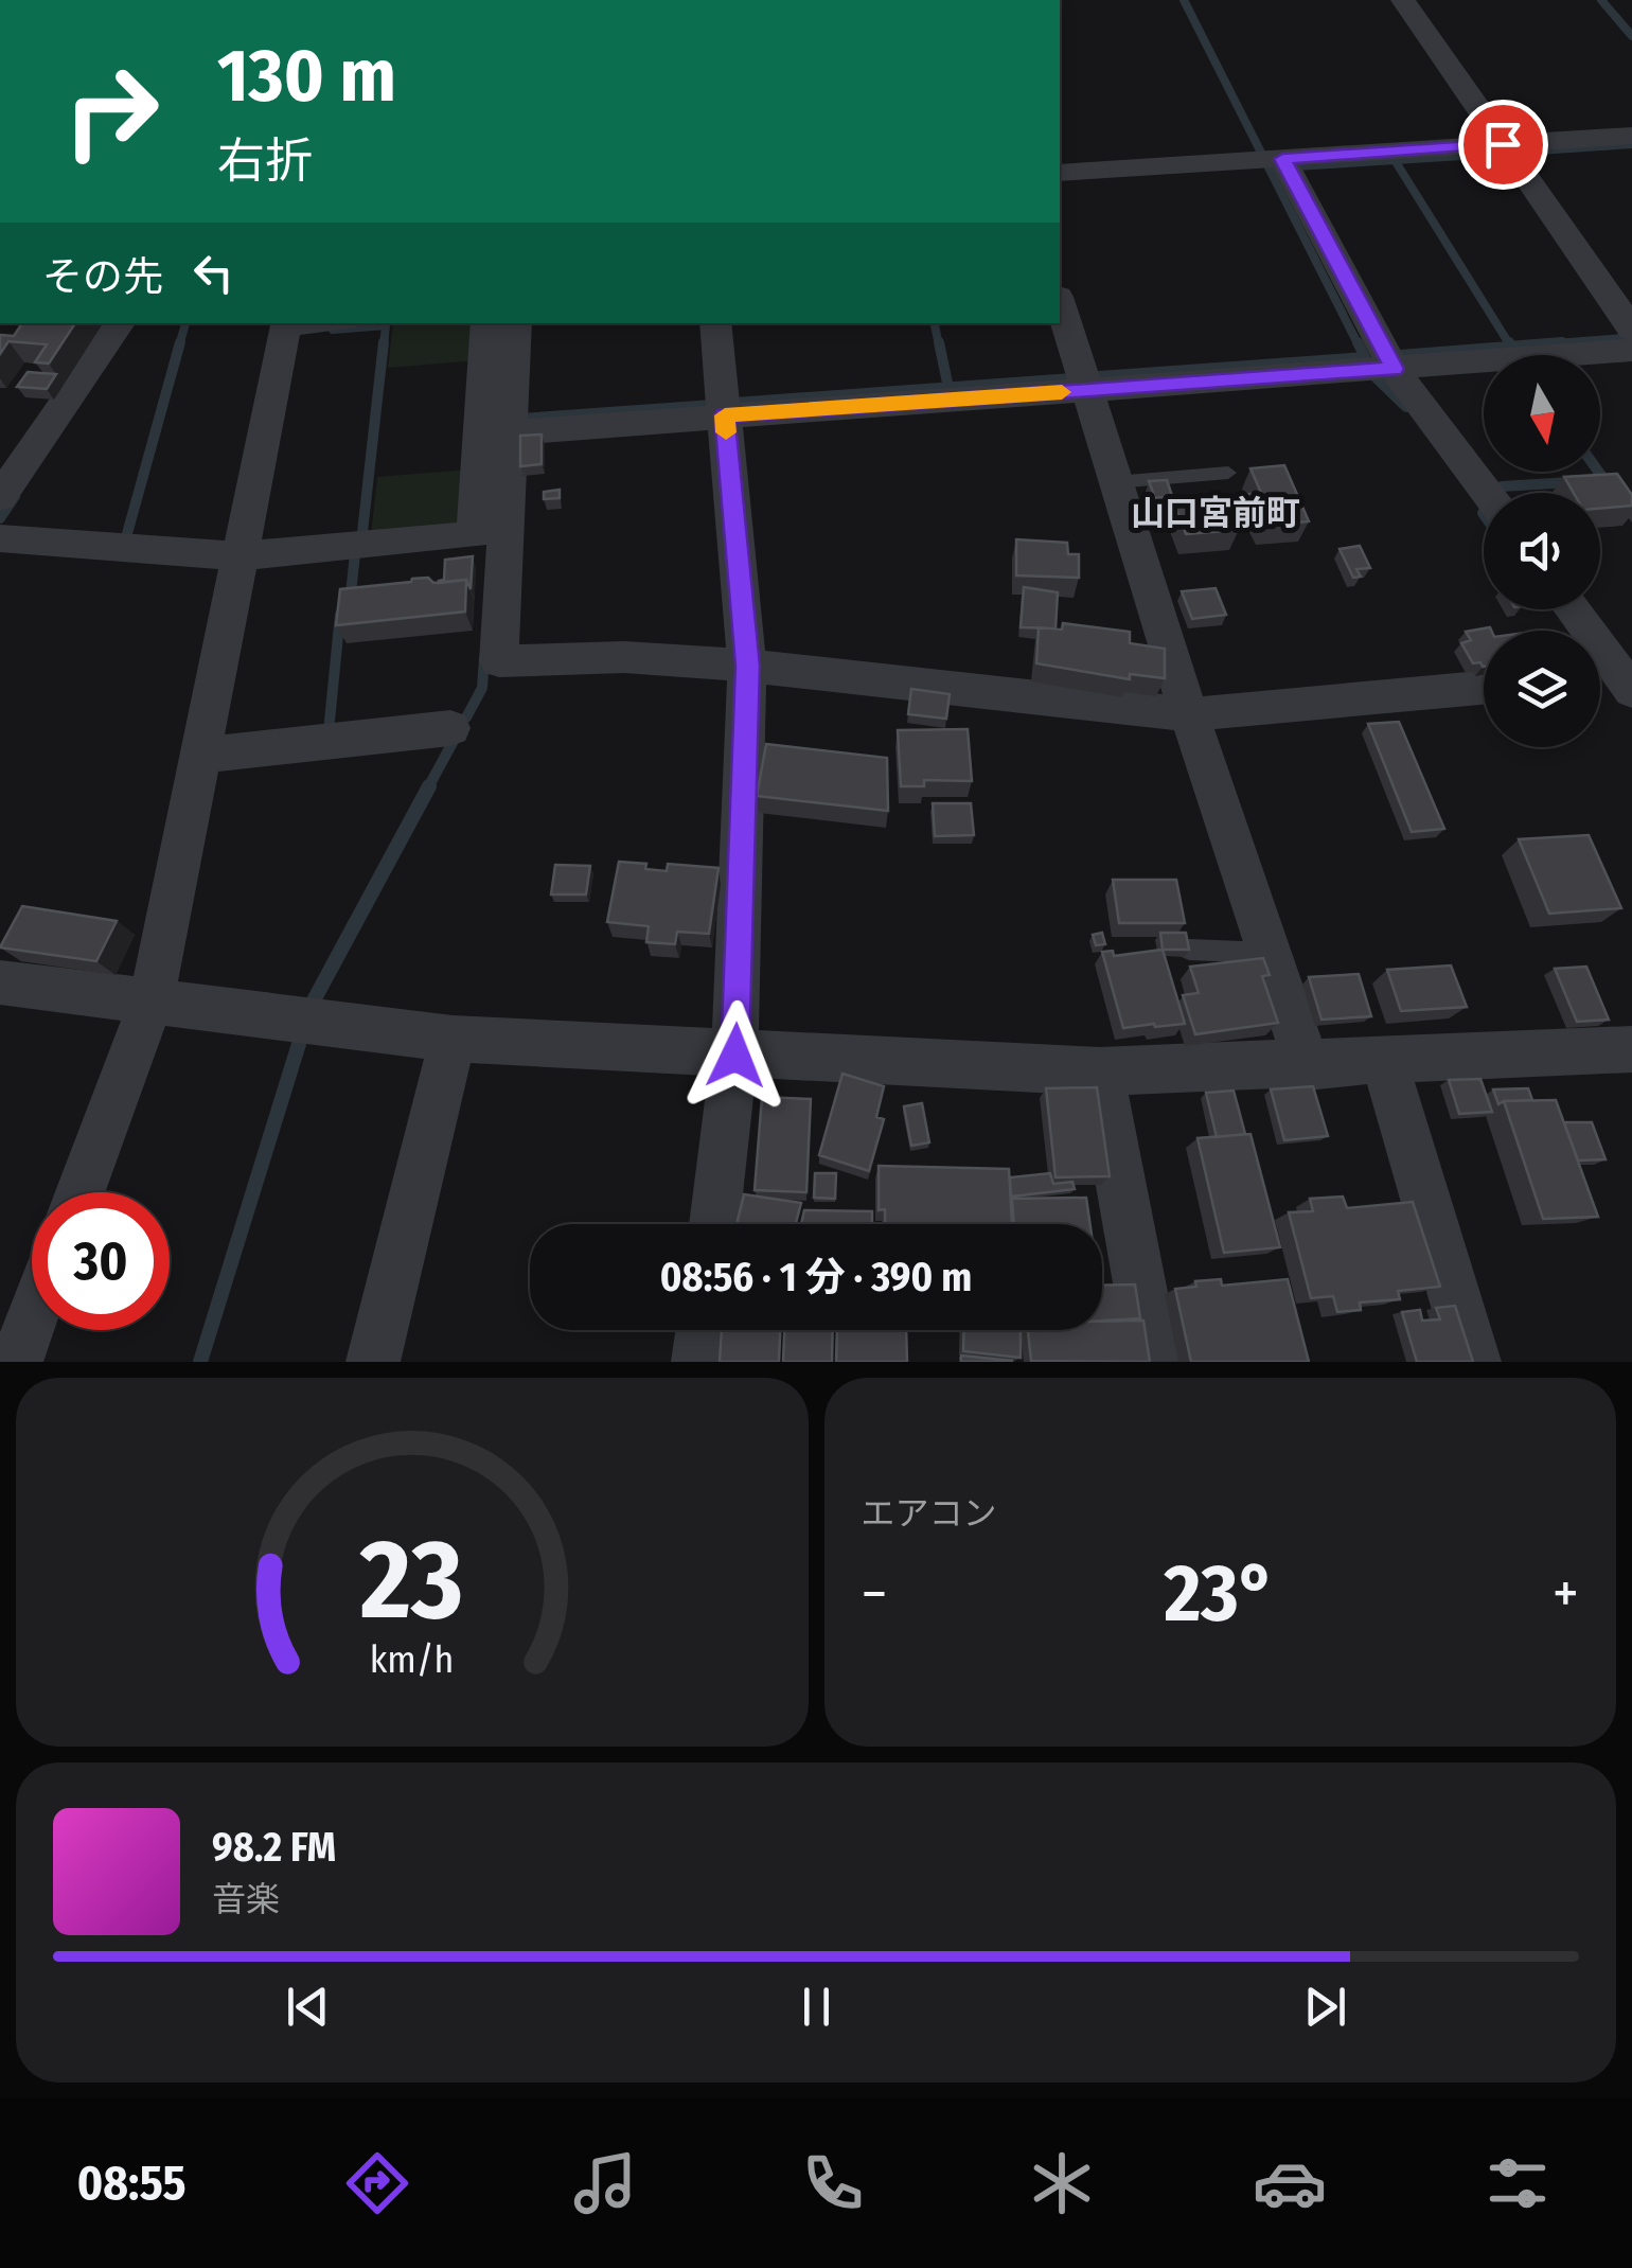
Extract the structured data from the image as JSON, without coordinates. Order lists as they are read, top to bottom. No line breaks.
{"districts":["山口宮前町"],"north":"bottom","page":{"turn":["130 m","右折"],"then":"その先","limit":"30","trip":"08:56 · 1 分 · 390 m","tile":"エアコン","heat":["−","23°","+"],"song":["98.2 FM","音楽"],"tabs":"08:55","gauge":["23","km/h"]}}
